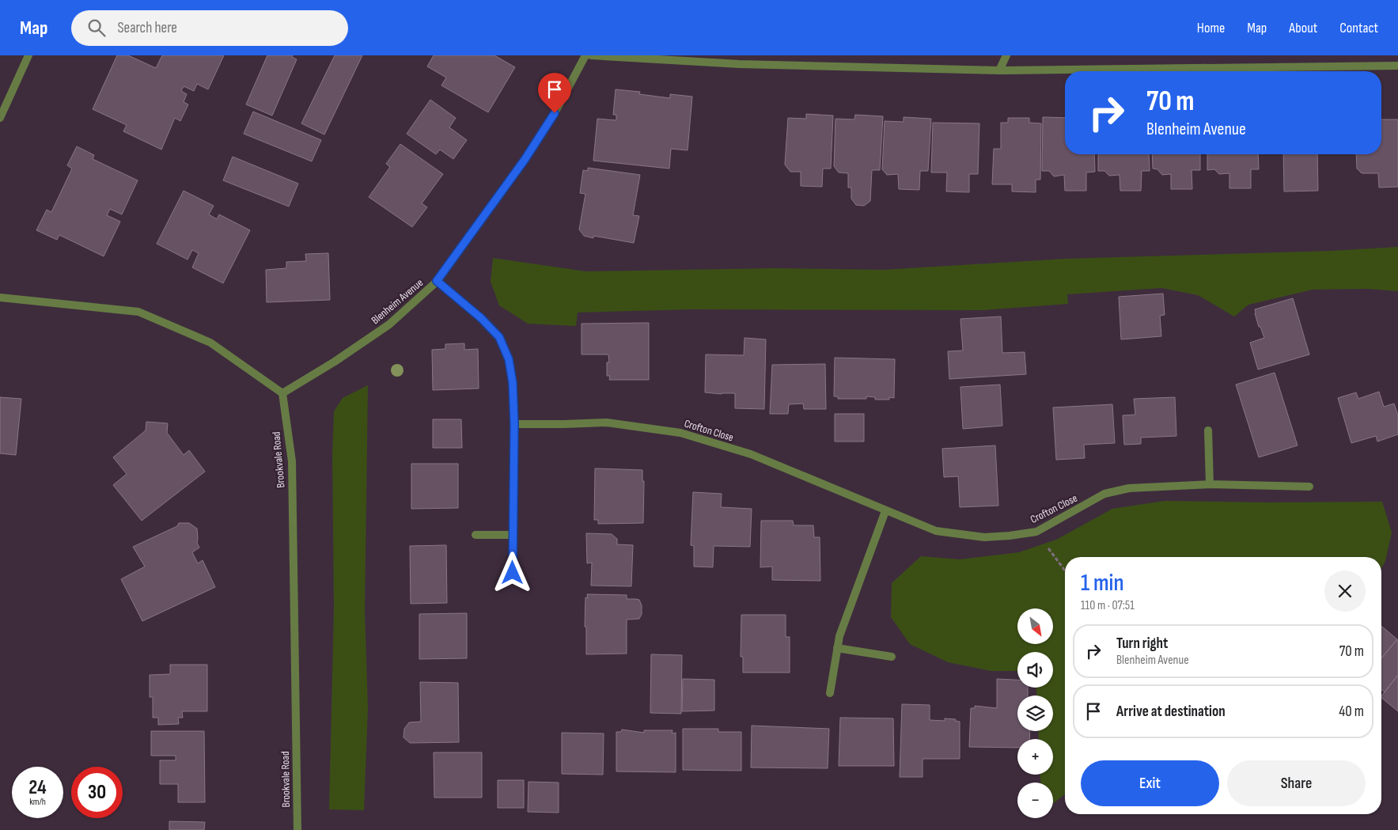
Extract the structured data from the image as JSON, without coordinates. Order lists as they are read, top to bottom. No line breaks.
{"streets":{"street":["Blenheim Avenue","Crofton Close","Brookvale Road"]},"crossings":[["Blenheim Avenue","Brookvale Road"]],"north":"bottom right","page":{"header":"Map","search":"Search here","nav":["Home","Map","About","Contact"],"turn":["70 m","Blenheim Avenue"],"heading":["1 min","110 m · 07:51"],"map_buttons":["+","−"],"list":[{"name":"Turn right","note":"Blenheim Avenue","value":"70 m"},{"name":"Arrive at destination","value":"40 m"}],"buttons":["Exit","Share"],"speed":"24 km/h","limit":"30"}}
